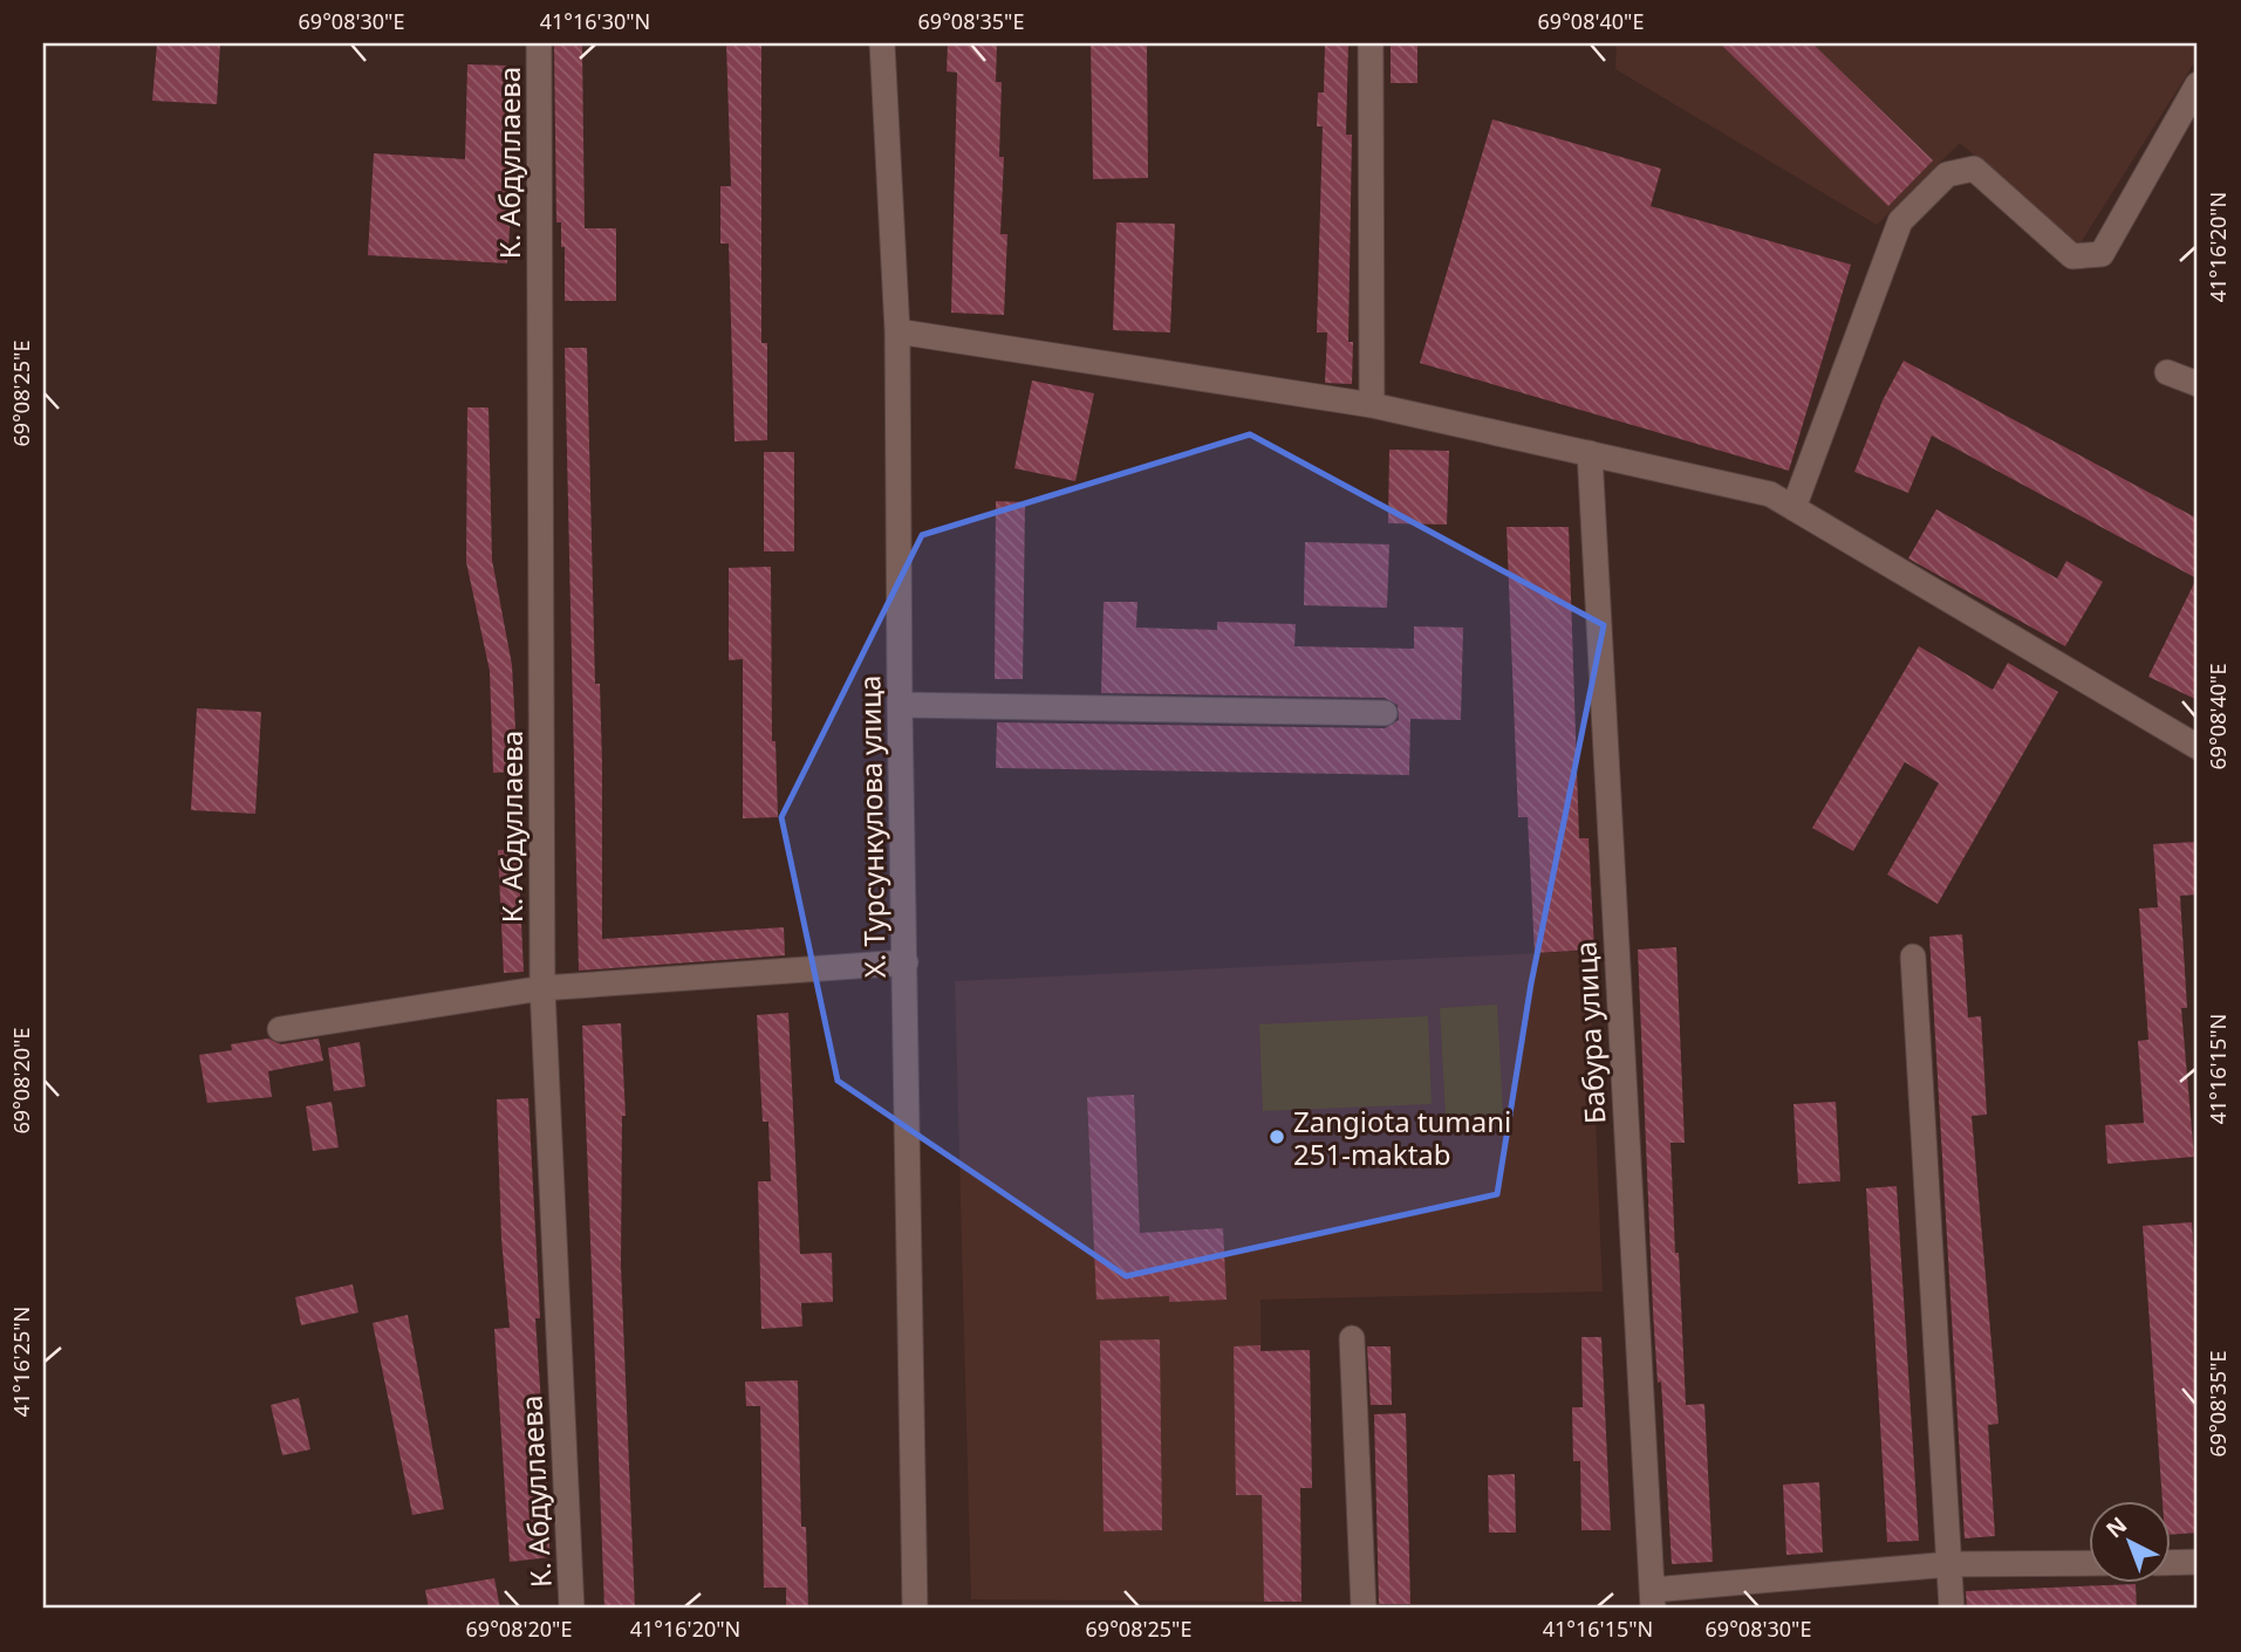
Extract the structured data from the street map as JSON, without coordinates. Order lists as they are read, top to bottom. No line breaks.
{"streets":{"street":["К. Абдуллаева","Х. Турсункулова улица","Бабура улица"]},"places":["Zangiota tumani 251-maktab"],"north":"top left","coordinates":["69°08'30\"E","41°16'30\"N","69°08'35\"E","69°08'40\"E","41°16'20\"N","69°08'25\"E","41°16'15\"N","69°08'20\"E","41°16'25\"N"]}
